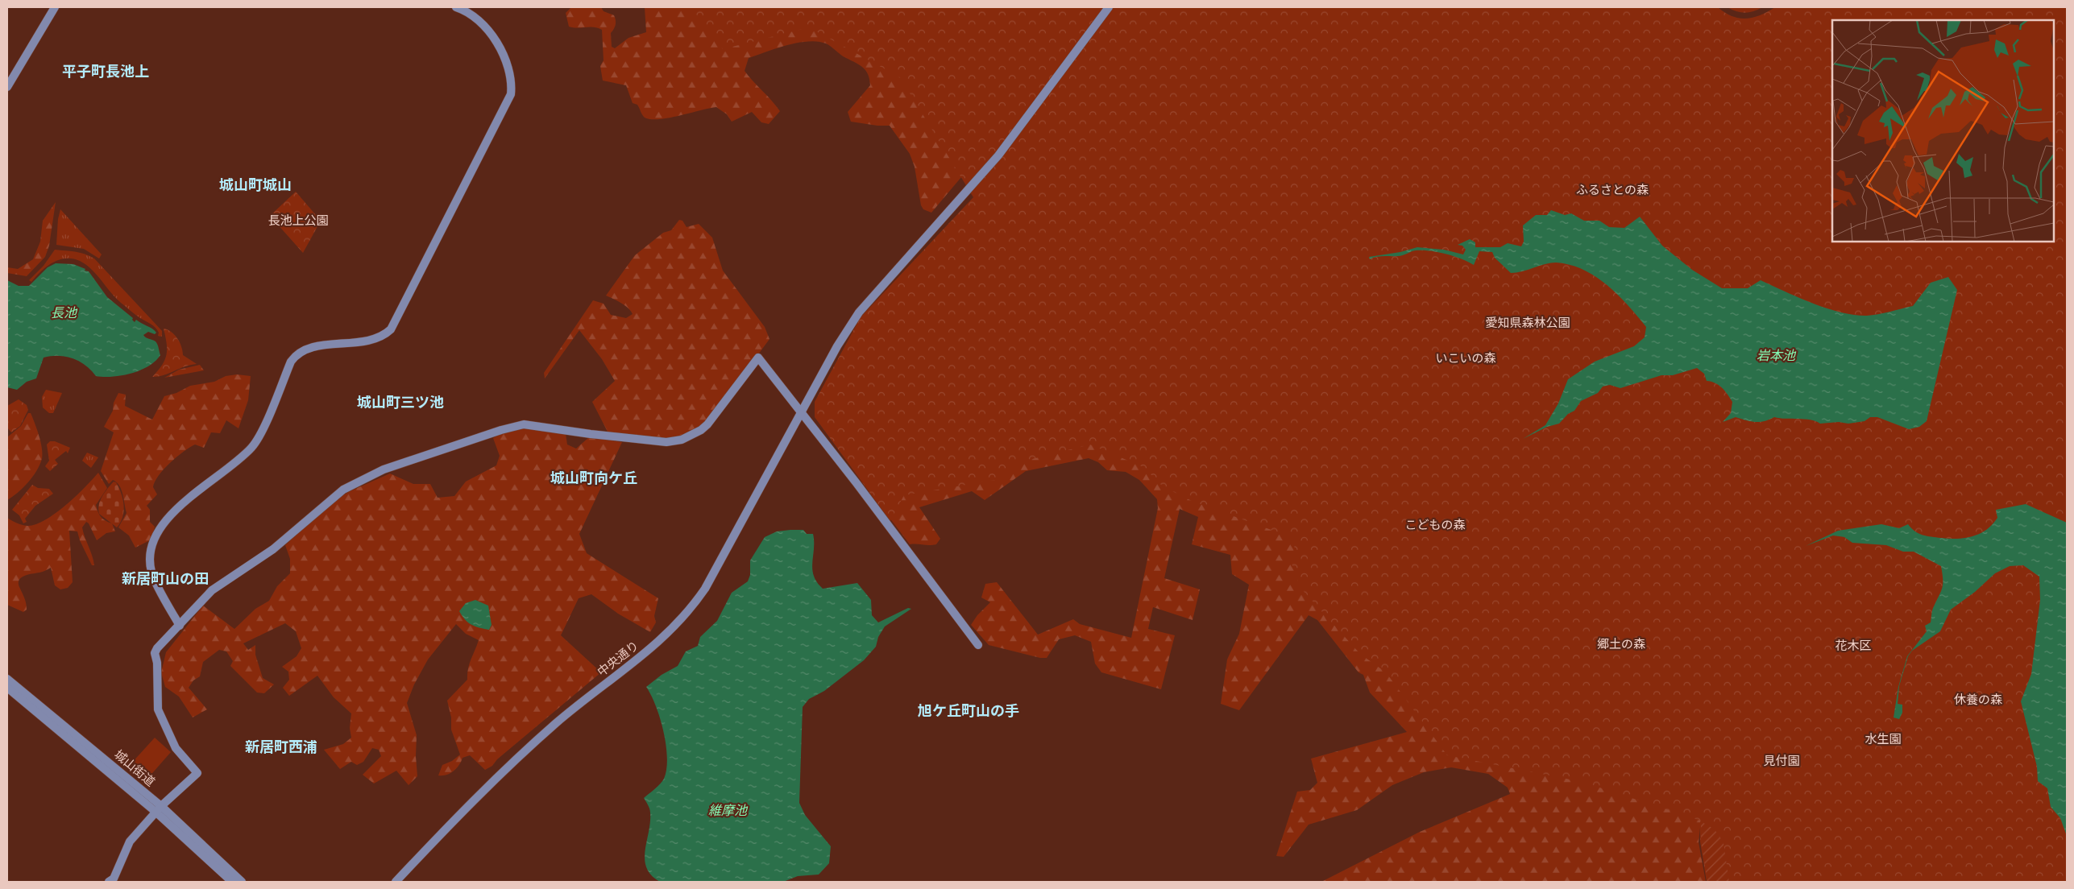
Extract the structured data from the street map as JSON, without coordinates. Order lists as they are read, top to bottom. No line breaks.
{"streets":{"street":["中央通り","城山街道"]},"districts":["平子町長池上","城山町城山","城山町三ツ池","城山町向ケ丘","新居町山の田","旭ケ丘町山の手","新居町西浦"],"water":["長池","岩本池","維摩池"],"parks":["ふるさとの森","長池上公園","愛知県森林公園","いこいの森","こどもの森","郷土の森","花木区","休養の森","水生園","見付園"]}
